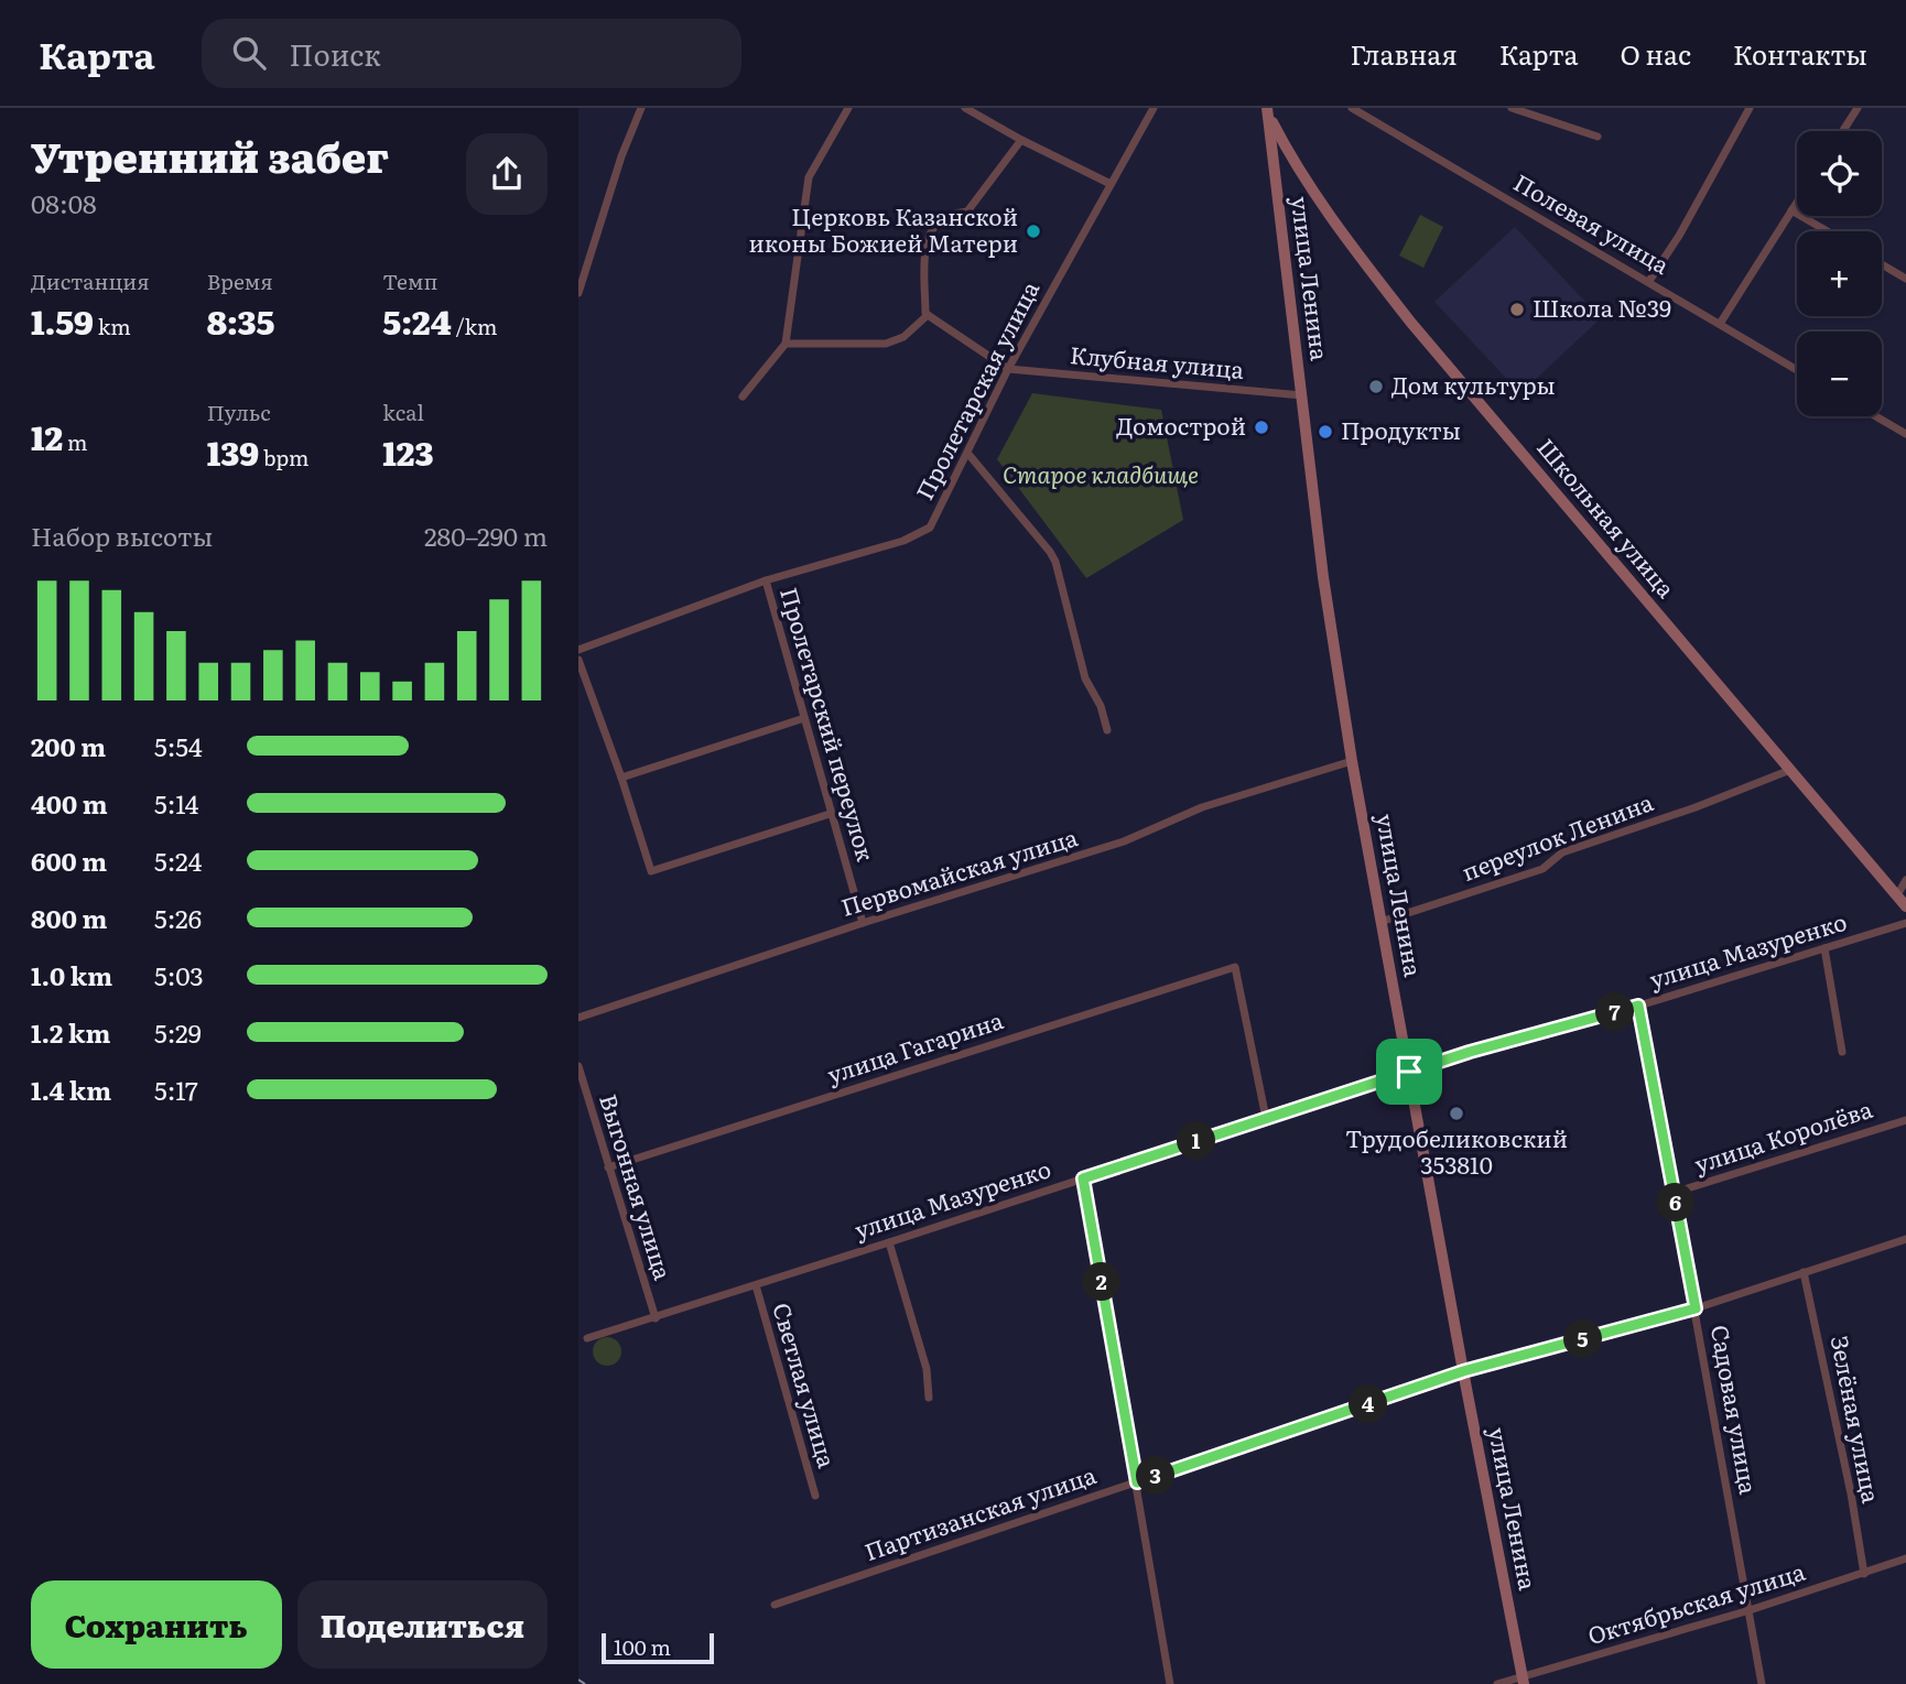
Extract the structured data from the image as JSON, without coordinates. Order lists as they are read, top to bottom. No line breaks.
{"streets":{"street":["Полевая улица","улица Ленина","Клубная улица","Пролетарская улица","Школьная улица","Пролетарский переулок","переулок Ленина","Первомайская улица","улица Мазуренко","улица Гагарина","улица Королёва","Выгонная улица","Светлая улица","Садовая улица","Зелёная улица","Партизанская улица","Октябрьская улица"]},"crossings":[["улица Ленина","Клубная улица"],["улица Ленина","Школьная улица"],["улица Ленина","переулок Ленина"],["улица Ленина","Первомайская улица"],["улица Ленина","улица Мазуренко"],["улица Ленина","Партизанская улица"],["улица Ленина","Октябрьская улица"],["Клубная улица","Пролетарская улица"],["Пролетарская улица","Пролетарский переулок"],["Школьная улица","переулок Ленина"],["Пролетарский переулок","Первомайская улица"],["улица Мазуренко","улица Гагарина"],["улица Мазуренко","Выгонная улица"],["улица Мазуренко","Светлая улица"],["улица Мазуренко","Садовая улица"],["улица Гагарина","Выгонная улица"],["улица Королёва","Садовая улица"],["Садовая улица","Партизанская улица"],["Садовая улица","Октябрьская улица"],["Зелёная улица","Партизанская улица"],["Зелёная улица","Октябрьская улица"]],"parks":["Старое кладбище"],"places":["Церковь Казанской иконы Божией Матери","Школа №39","Дом культуры","Домострой","Продукты","Трудобеликовский 353810"],"scale_bar":"100 m","page":{"header":"Карта","search":"Поиск","nav":["Главная","Карта","О нас","Контакты"],"heading":["Утренний забег","08:08"],"map_buttons":["+","−"],"stats":[["Дистанция","1.59 km"],["Время","8:35"],["Темп","5:24 /km"],["12 m"],["Пульс","139 bpm"],["kcal","123"]],"chart":["Набор высоты","280–290 m"],"list":[{"name":"200 m","note":"5:54"},{"name":"400 m","note":"5:14"},{"name":"600 m","note":"5:24"},{"name":"800 m","note":"5:26"},{"name":"1.0 km","note":"5:03"},{"name":"1.2 km","note":"5:29"},{"name":"1.4 km","note":"5:17"}],"pins":["7","1","6","2","5","4","3"],"buttons":["Сохранить","Поделиться"],"scale":"100 m"}}
